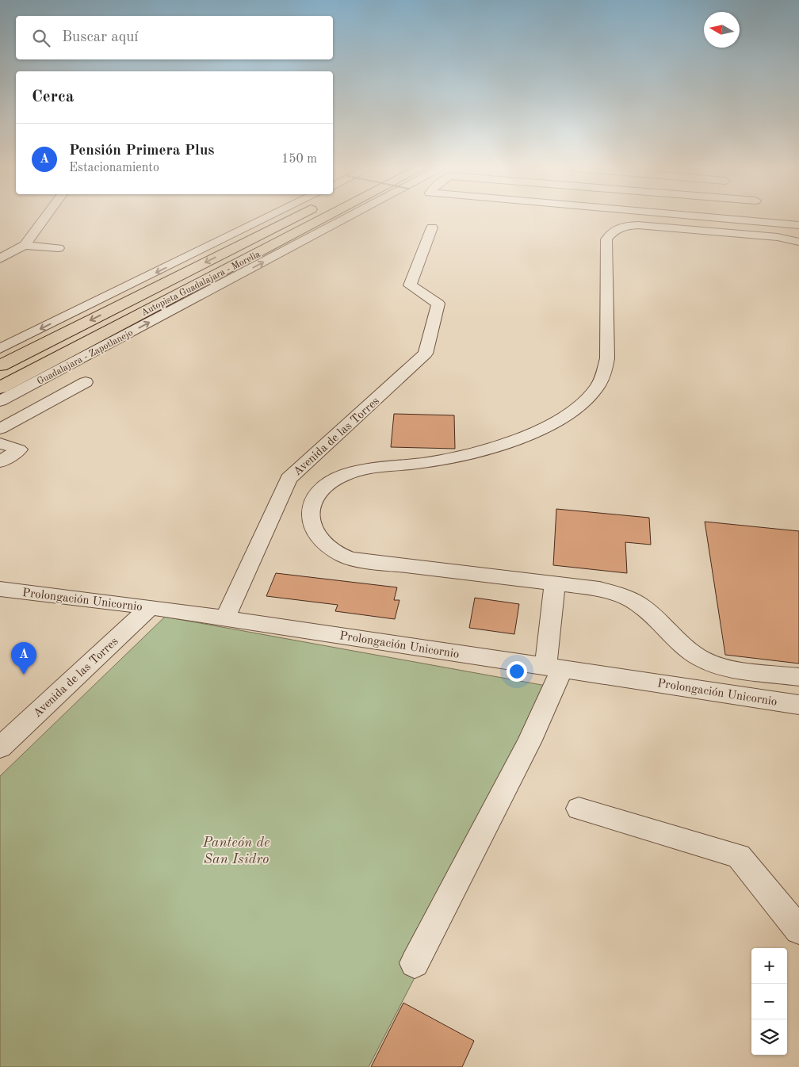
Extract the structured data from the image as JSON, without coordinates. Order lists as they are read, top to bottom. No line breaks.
{"streets":{"highway":["Autopista Guadalajara - Morelia"],"street":["Guadalajara - Zapotlanejo","Avenida de las Torres","Prolongación Unicornio"]},"crossings":[["Avenida de las Torres","Prolongación Unicornio"]],"parks":["Panteón de San Isidro"],"north":"left","page":{"search":"Buscar aquí","heading":"Cerca","list":[{"mark":"A","name":"Pensión Primera Plus","note":"Estacionamiento","value":"150 m"}],"pins":"A","map_buttons":["+","−"]}}
